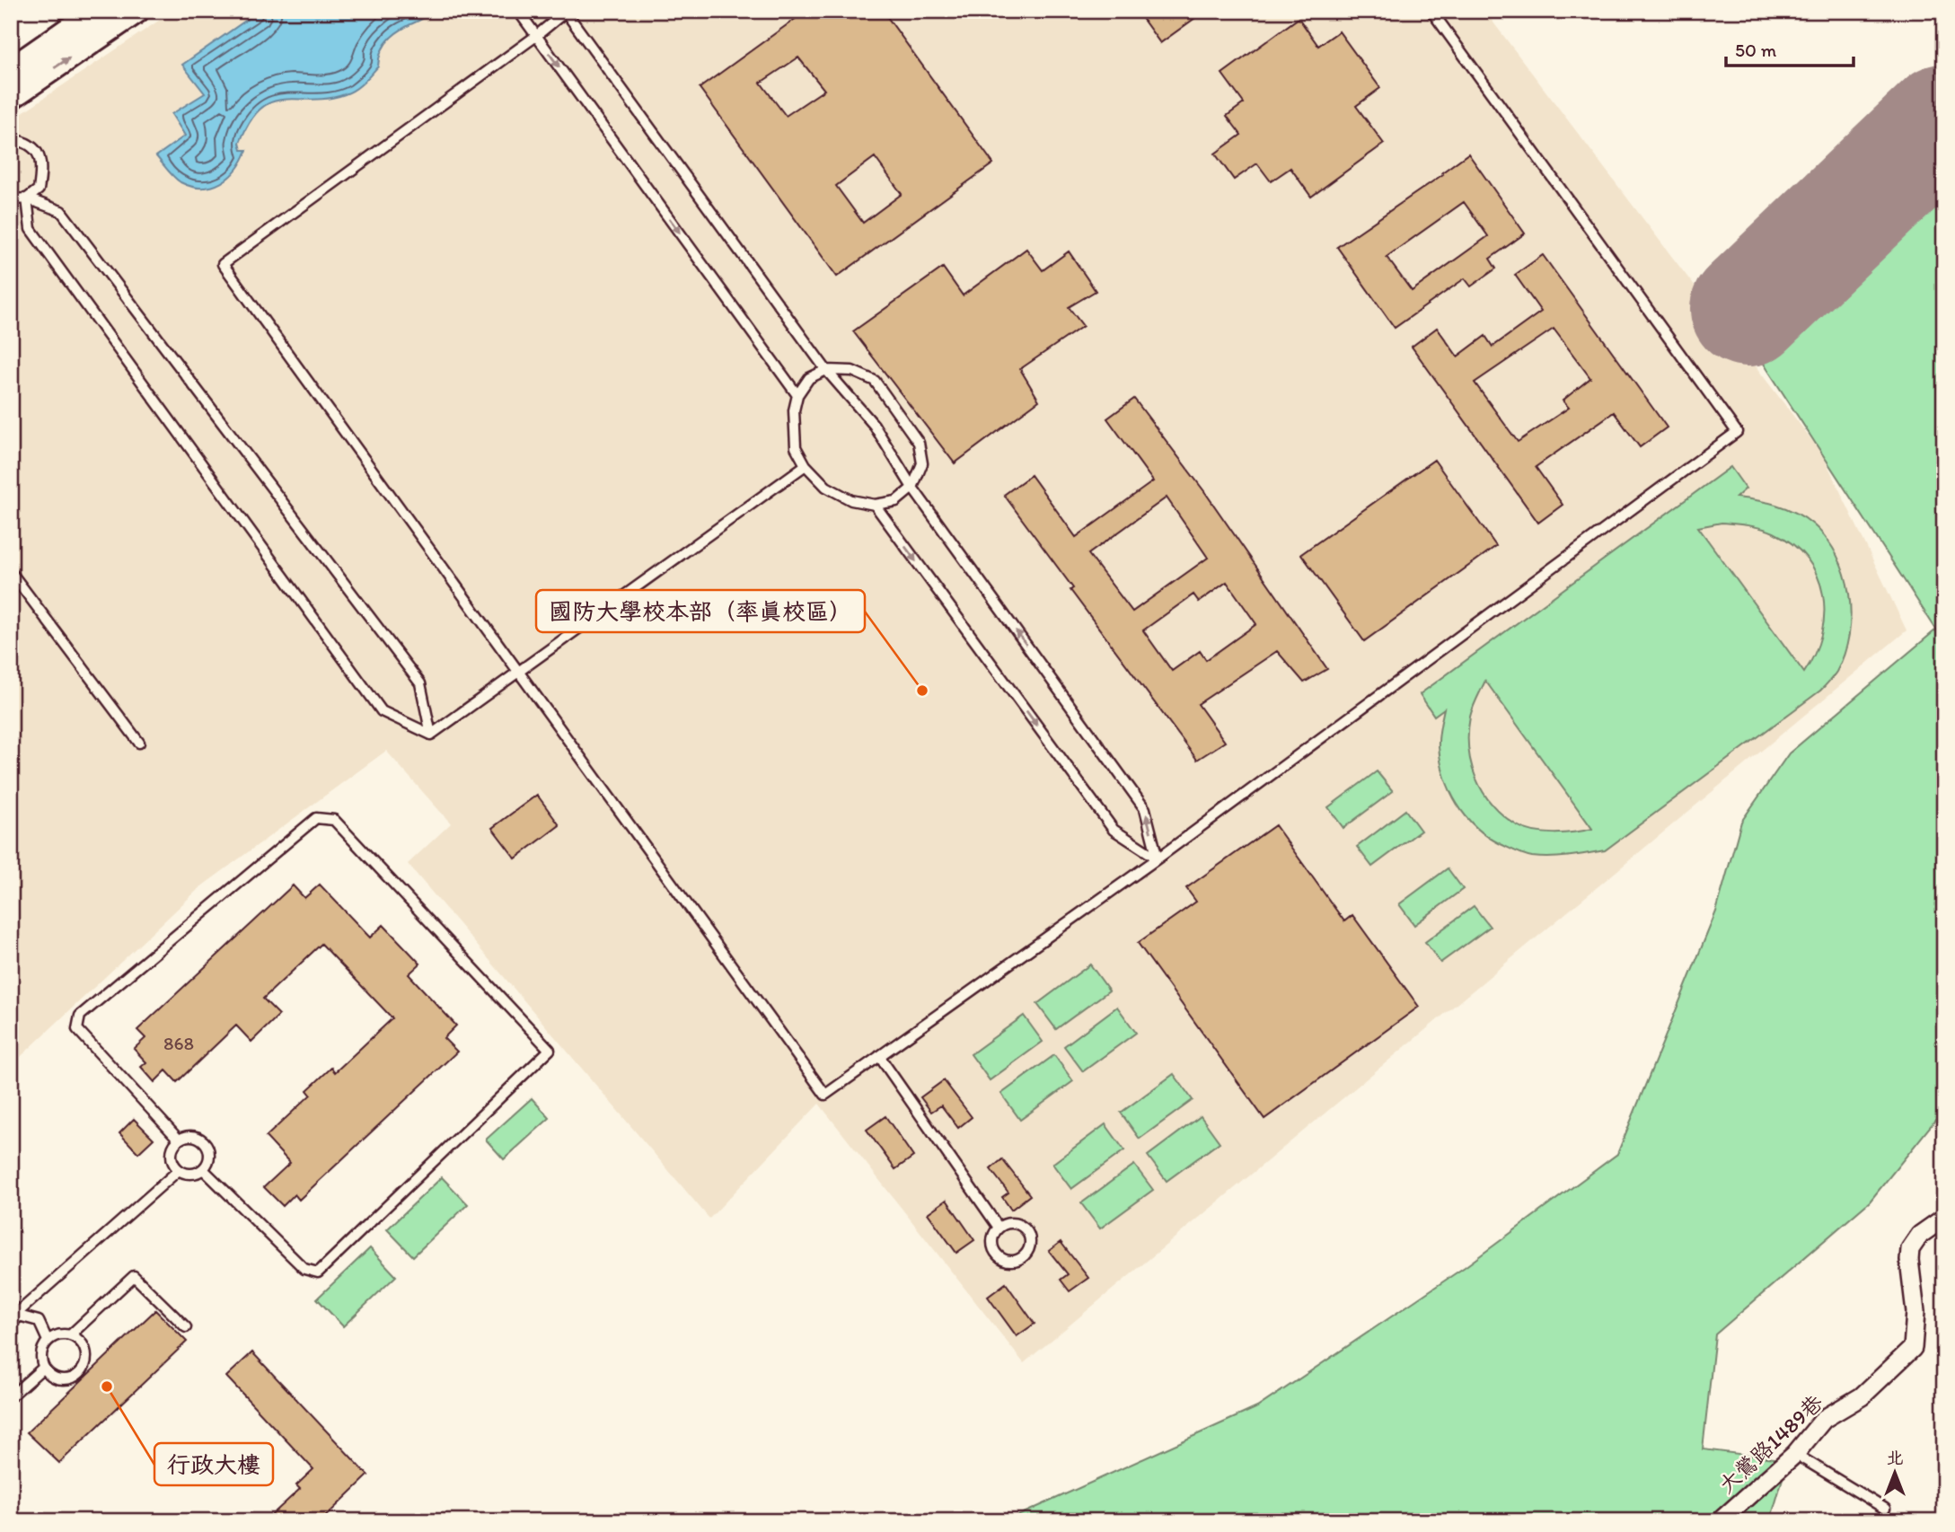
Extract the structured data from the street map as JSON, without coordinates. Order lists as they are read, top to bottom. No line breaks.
{"streets":{"street":["大鶯路1489巷"]},"places":["國防大學校本部（率真校區）","行政大樓"],"house_numbers":["868"],"scale_bar":"50 m","north":"top"}
